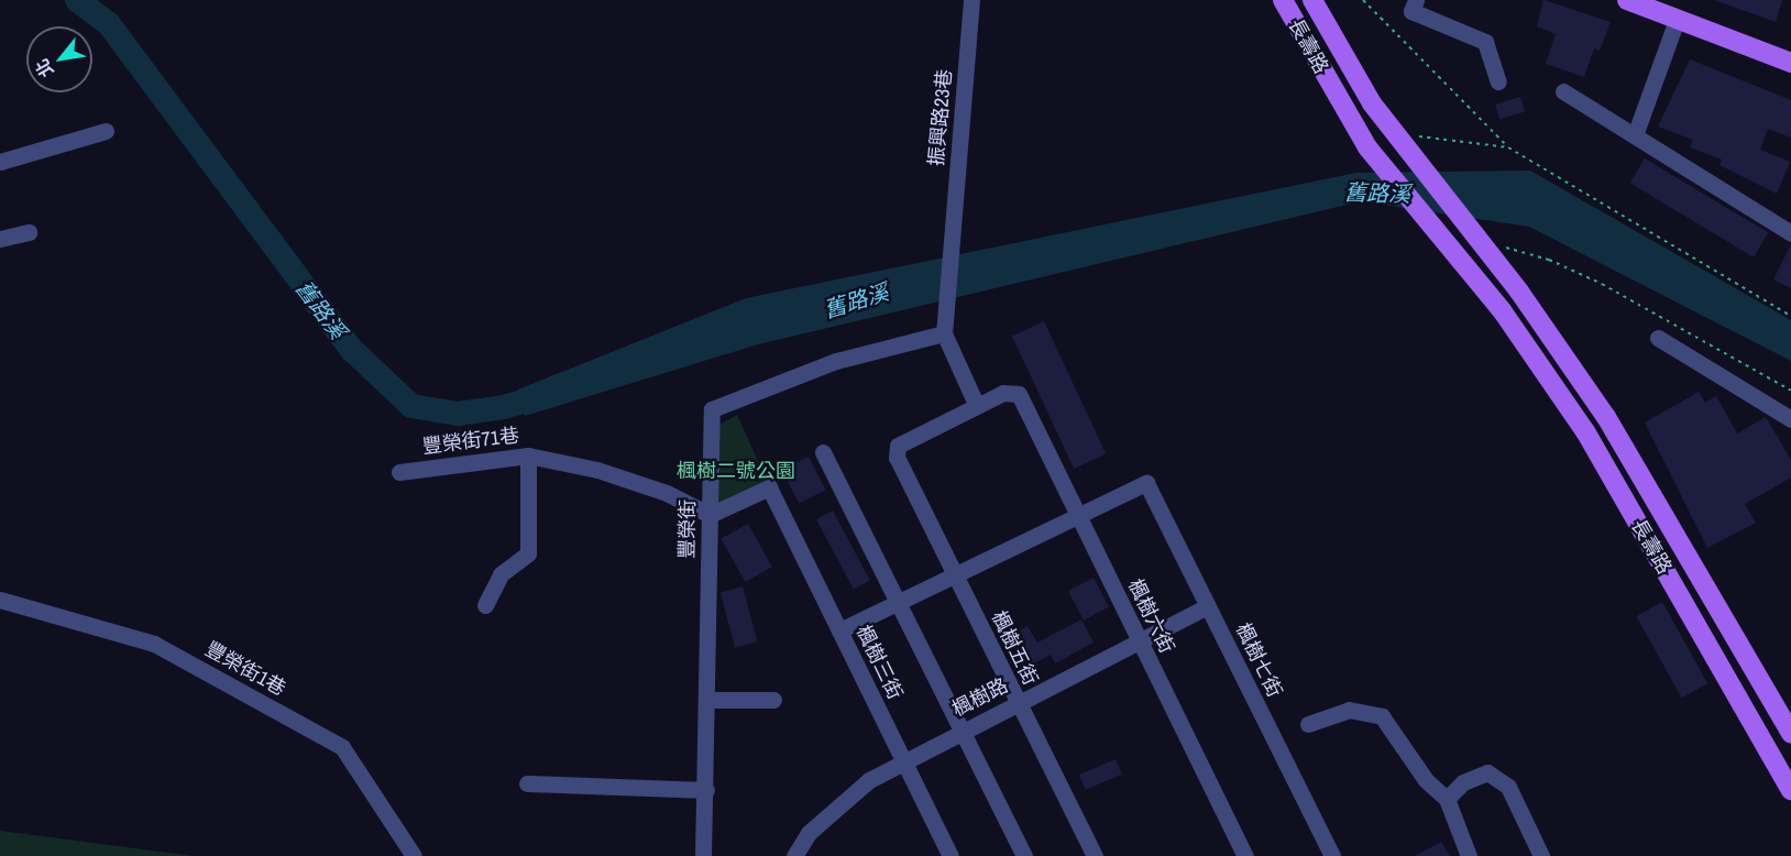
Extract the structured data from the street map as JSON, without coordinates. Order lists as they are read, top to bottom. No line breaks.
{"streets":{"main road":["長壽路"],"street":["振興路23巷","豐榮街71巷","豐榮街","楓樹六街","楓樹五街","楓樹七街","楓樹三街","豐榮街1巷","楓樹路"]},"crossings":[["振興路23巷","豐榮街"],["豐榮街71巷","豐榮街"],["豐榮街71巷","楓樹三街"],["豐榮街","楓樹三街"],["楓樹六街","楓樹五街"],["楓樹六街","楓樹七街"],["楓樹六街","楓樹路"],["楓樹五街","楓樹路"],["楓樹七街","楓樹路"],["楓樹三街","楓樹路"]],"water":["舊路溪"],"parks":["楓樹二號公園"],"north":"bottom left"}
